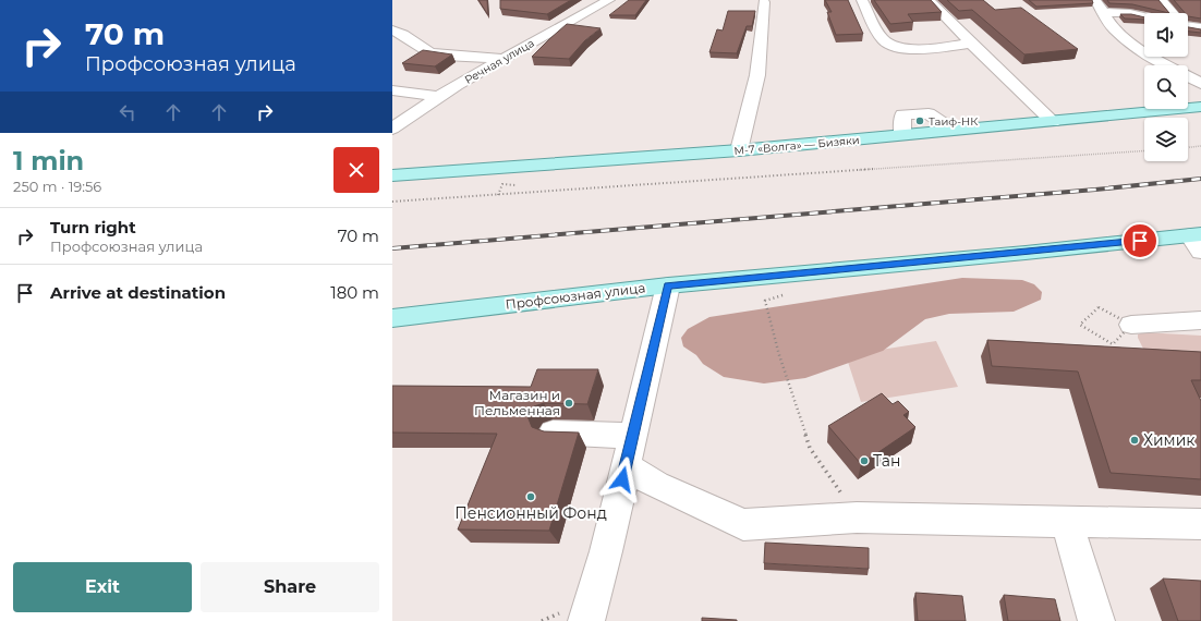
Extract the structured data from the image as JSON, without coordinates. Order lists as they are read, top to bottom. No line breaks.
{"streets":{"main road":["М-7 «Волга» — Бизяки","Профсоюзная улица"],"street":["Речная улица"]},"places":["Таиф-НК","Магазин и Пельменная","Химик","Тан","Пенсионный Фонд"],"page":{"turn":["70 m","Профсоюзная улица"],"heading":["1 min","250 m · 19:56"],"list":[{"name":"Turn right","note":"Профсоюзная улица","value":"70 m"},{"name":"Arrive at destination","value":"180 m"}],"buttons":["Exit","Share"]}}
